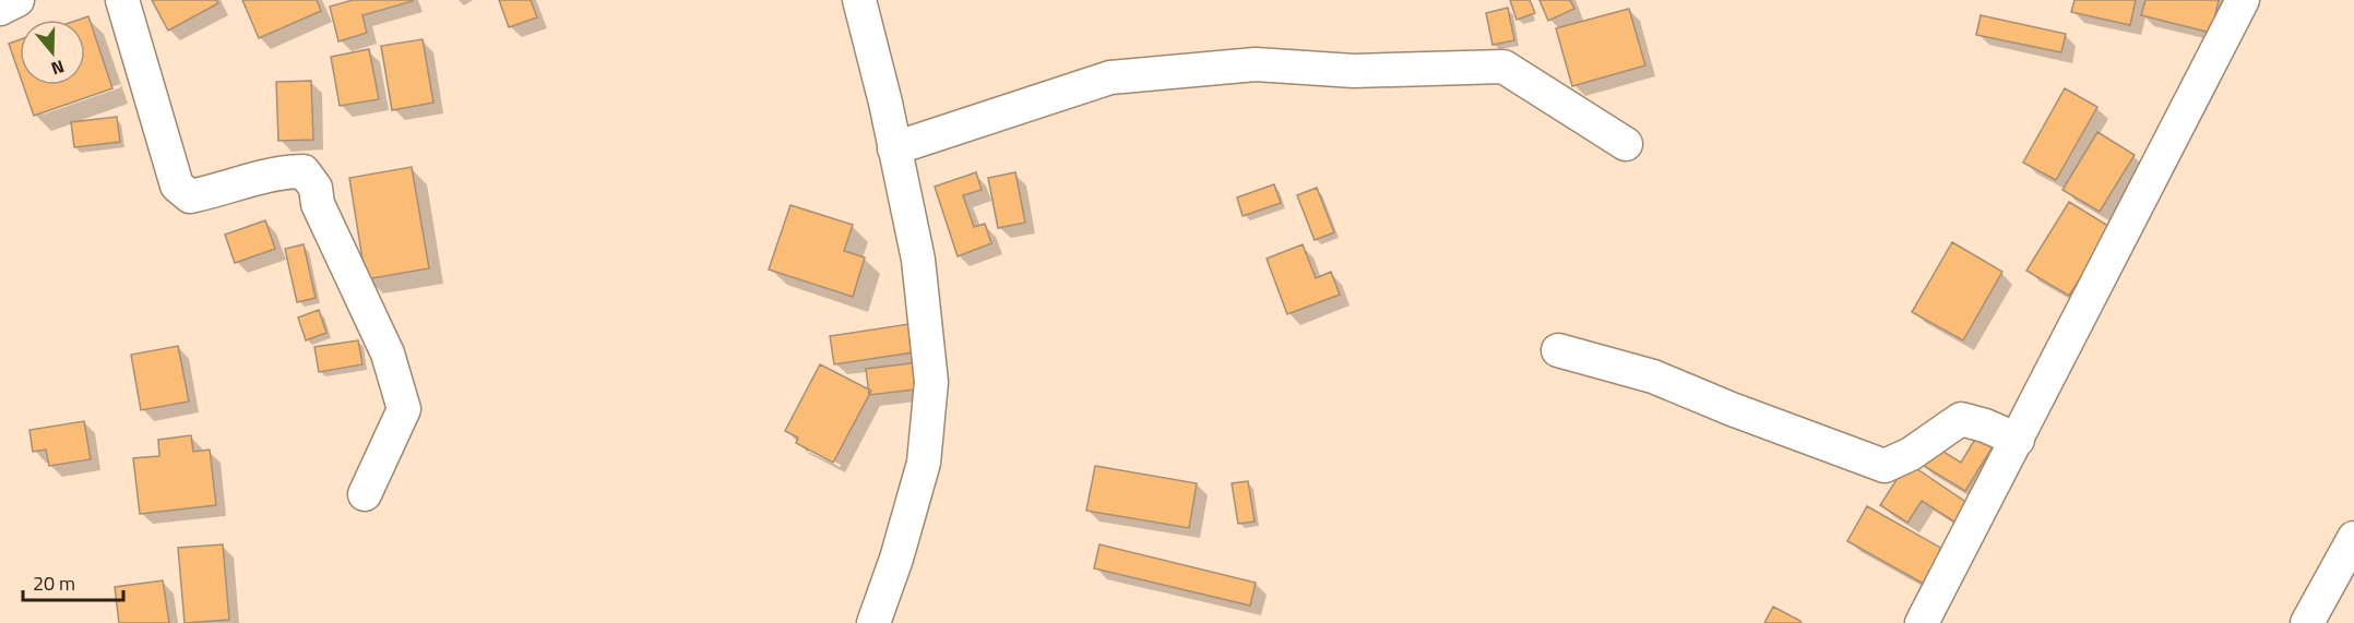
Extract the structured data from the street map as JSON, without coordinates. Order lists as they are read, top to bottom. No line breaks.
{"scale_bar":"20 m","north":"bottom"}
